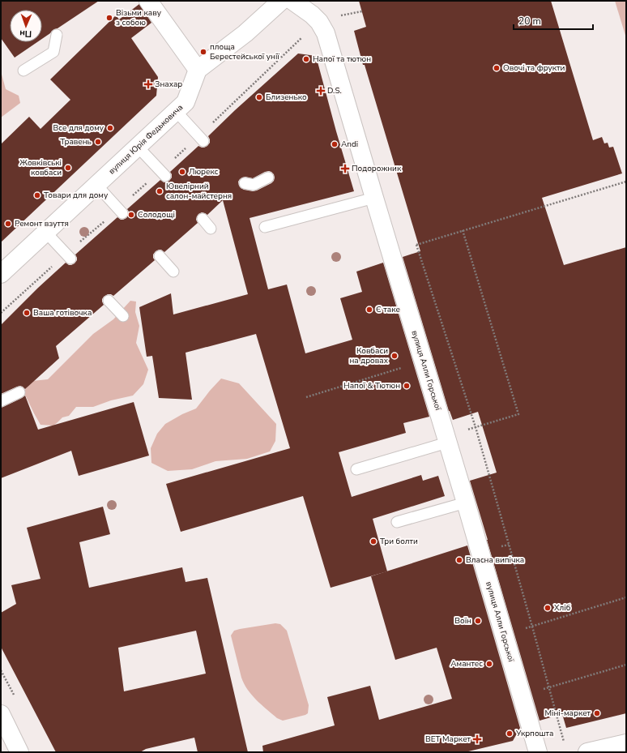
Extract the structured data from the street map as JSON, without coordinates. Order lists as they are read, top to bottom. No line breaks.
{"streets":{"street":["вулиця Юрія Федьковича","вулиця Алли Горської"]},"places":{"other":["Візьми каву з собою","площа Берестейської унії","Напої та тютюн","Овочі та фрукти","Близенько","Все для дому","Травень","Andi","Жовківські ковбаси","Люрекс","Ювелірний салон-майстерня","Товари для дому","Солодощі","Ремонт взуття","Є таке","Ваша готівочка","Ковбаси на дровах","Напої & Тютюн","Три болти","Власна випічка","Хліб","Воїн","Амантес","Міні-маркет","Укрпошта"],"health":["Знахар","D.S.","Подорожник","ВЕТ Маркет"]},"scale_bar":"20 m","north":"bottom"}
